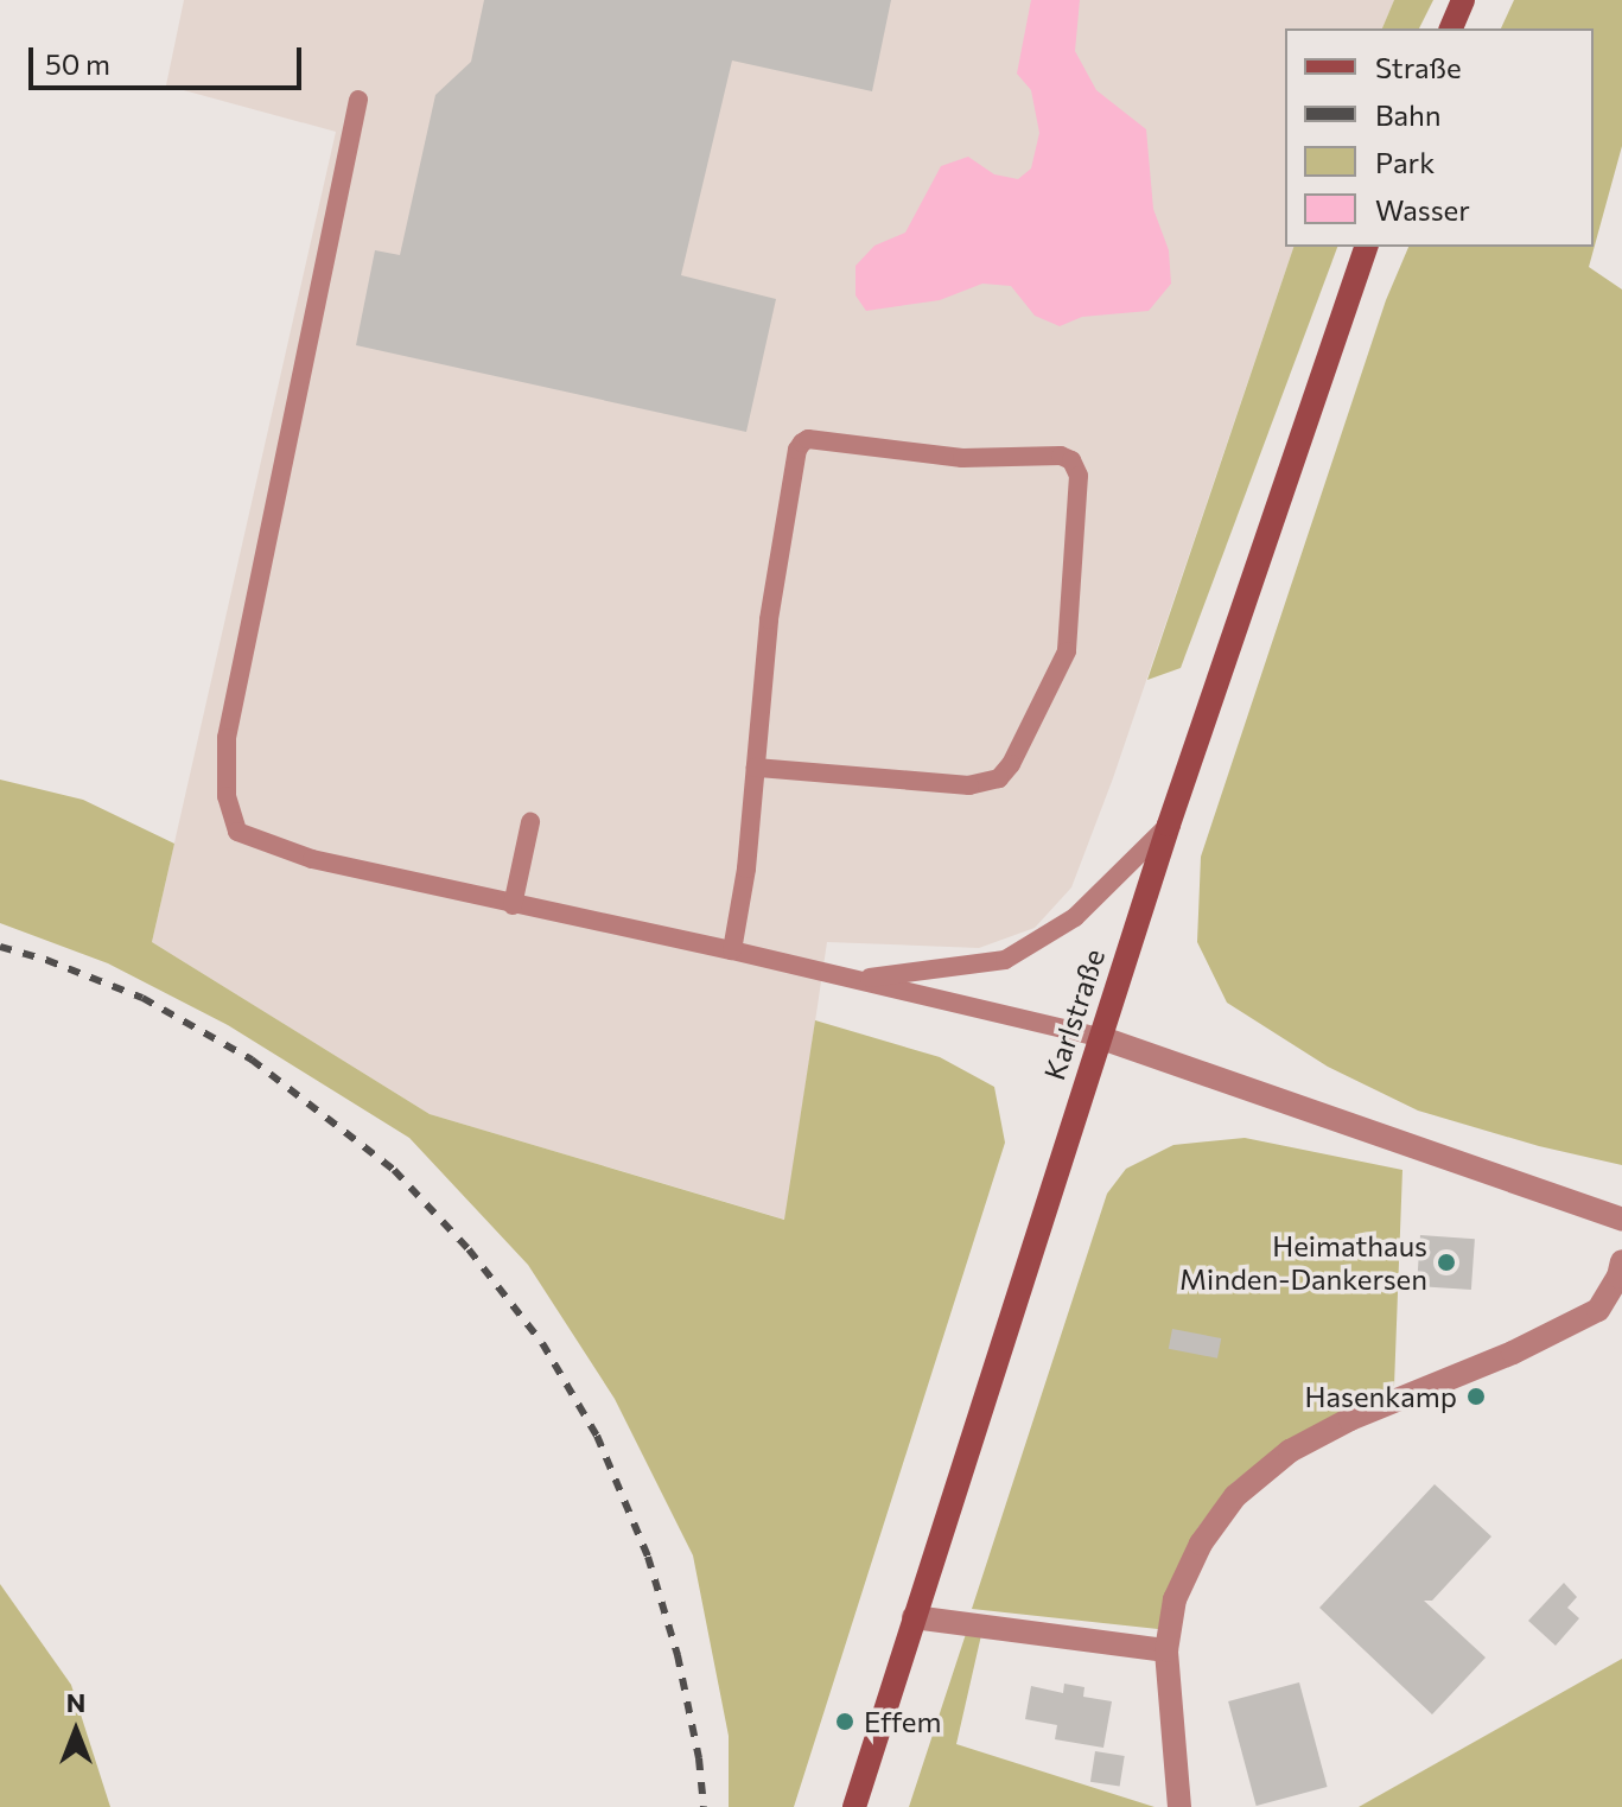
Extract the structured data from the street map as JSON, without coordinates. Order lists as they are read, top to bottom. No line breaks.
{"streets":{"street":["Karlstraße"]},"places":["Heimathaus Minden-Dankersen","Hasenkamp","Effem"],"legend":["Straße","Bahn","Park","Wasser"],"scale_bar":"50 m","north":"top"}
